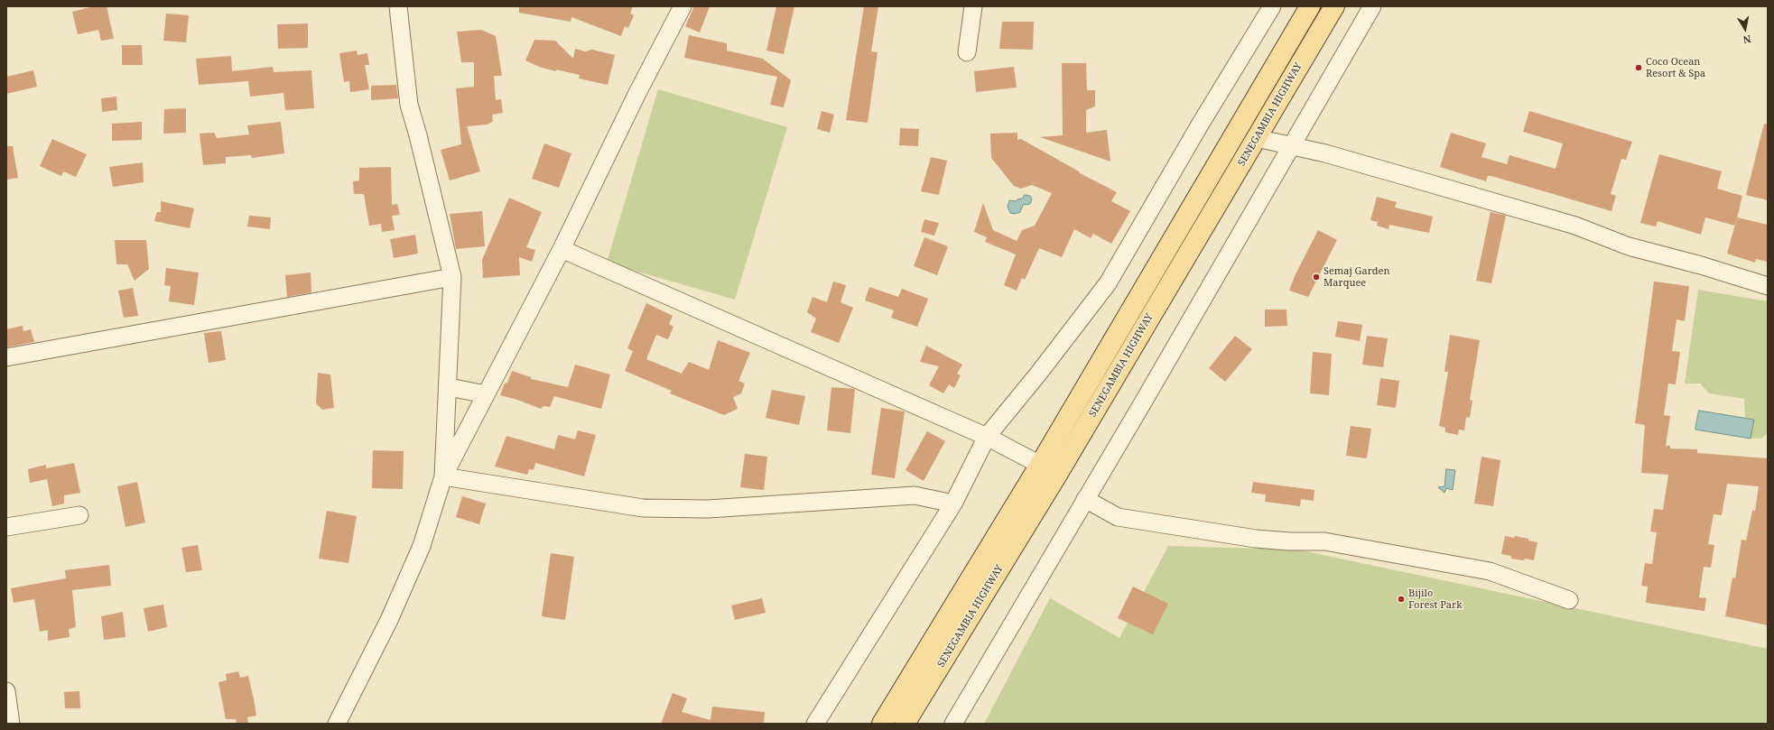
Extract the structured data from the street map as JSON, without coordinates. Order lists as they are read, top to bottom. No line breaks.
{"streets":{"main road":["SENEGAMBIA HIGHWAY"]},"places":["Coco Ocean Resort & Spa","Semaj Garden Marquee","Bijilo Forest Park"],"north":"bottom"}
